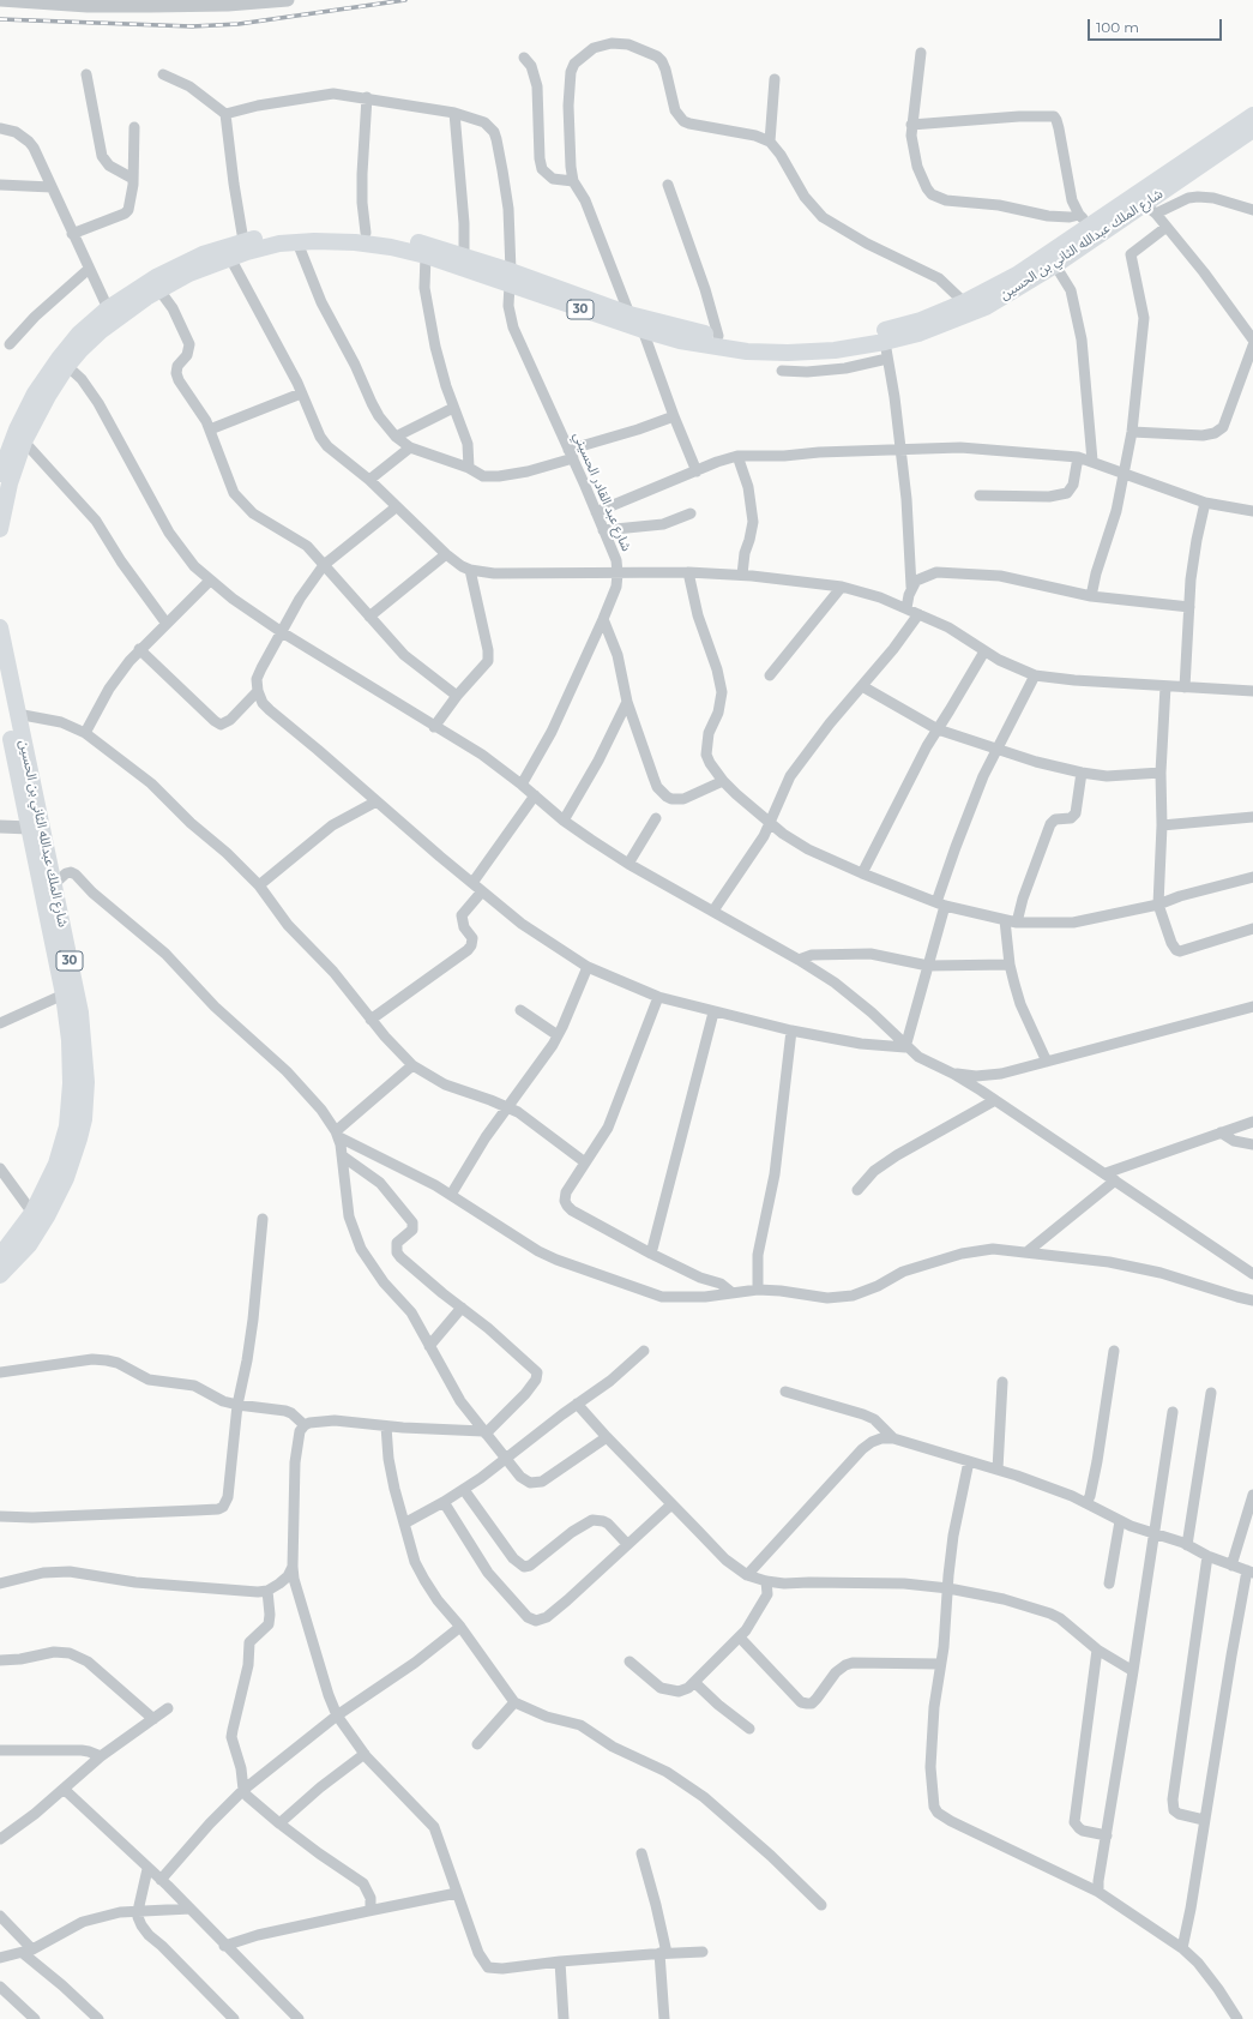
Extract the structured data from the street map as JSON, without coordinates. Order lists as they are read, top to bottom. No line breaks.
{"streets":{"main road":["شارع الملك عبدالله الثاني بن الحسين","30"],"street":["شارع عبد القادر الحسيني"]},"crossings":[["شارع الملك عبدالله الثاني بن الحسين","شارع عبد القادر الحسيني"]],"scale_bar":"100 m"}
